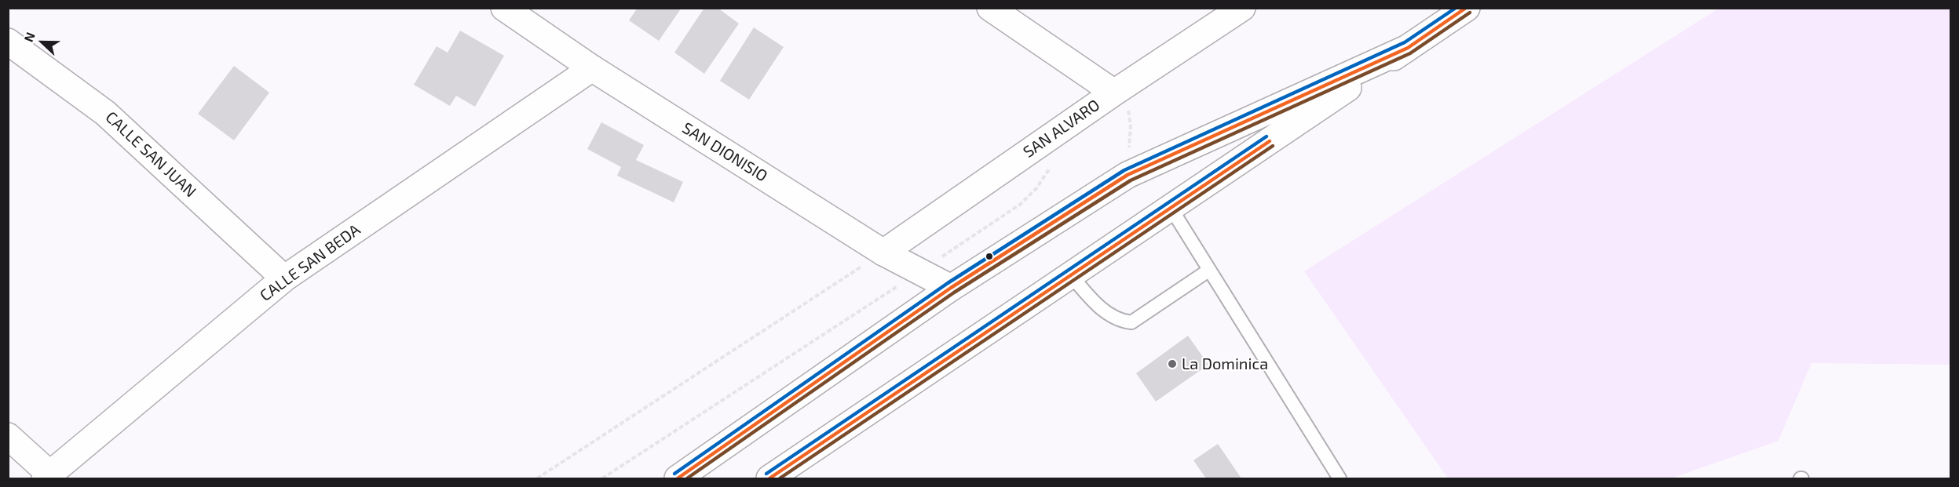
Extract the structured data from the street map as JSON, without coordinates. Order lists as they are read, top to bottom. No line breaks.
{"streets":{"main road":["SAN ALVARO","SAN DIONISIO","CALLE SAN JUAN","CALLE SAN BEDA"]},"crossings":[["SAN ALVARO","SAN DIONISIO"],["SAN DIONISIO","CALLE SAN BEDA"],["CALLE SAN JUAN","CALLE SAN BEDA"]],"places":["La Dominica"],"north":"left"}
